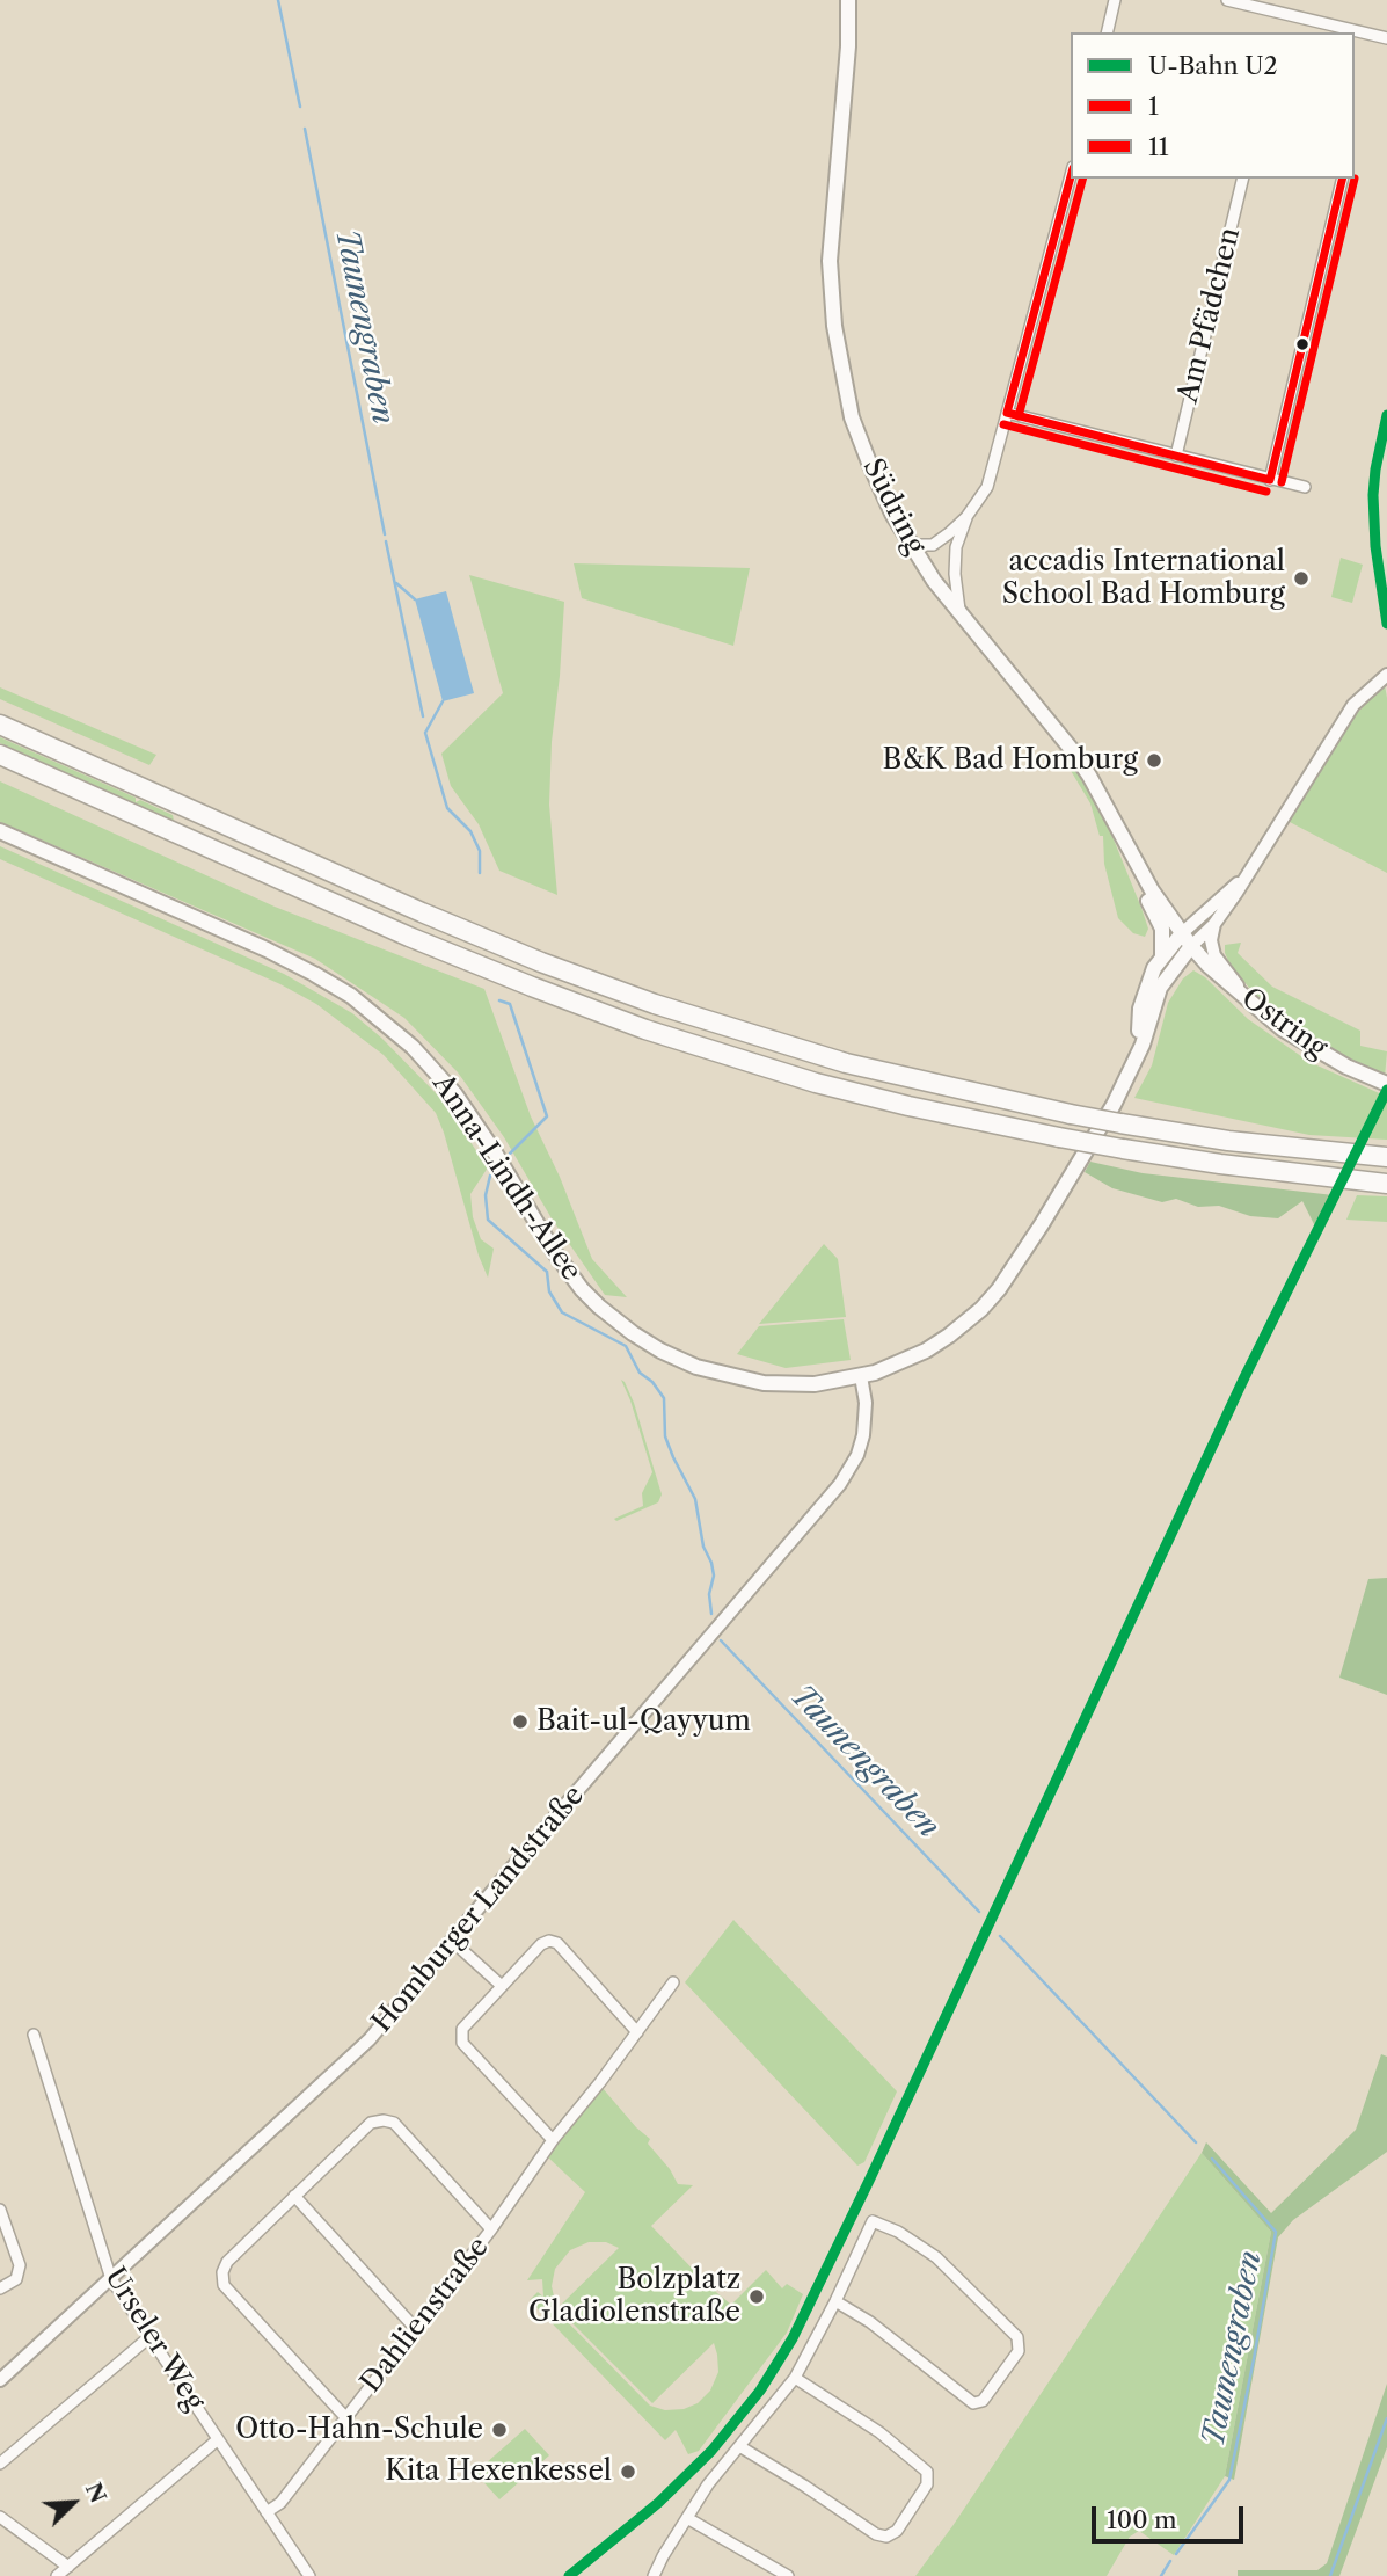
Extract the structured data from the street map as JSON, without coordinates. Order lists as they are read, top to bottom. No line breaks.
{"streets":{"main road":["Südring","Ostring","Anna-Lindh-Allee"],"street":["Am Pfädchen","Homburger Landstraße","Dahlienstraße","Urseler Weg"]},"crossings":[["Südring","Ostring"],["Anna-Lindh-Allee","Homburger Landstraße"],["Homburger Landstraße","Urseler Weg"],["Dahlienstraße","Urseler Weg"]],"water":["Taunengraben"],"places":["accadis International School Bad Homburg","B&K Bad Homburg","Bait-ul-Qayyum","Bolzplatz Gladiolenstraße","Otto-Hahn-Schule","Kita Hexenkessel"],"lines":["transit line 1","transit line 11","metro line U2"],"legend":["U-Bahn U2","1","11"],"scale_bar":"100 m","north":"top right"}
